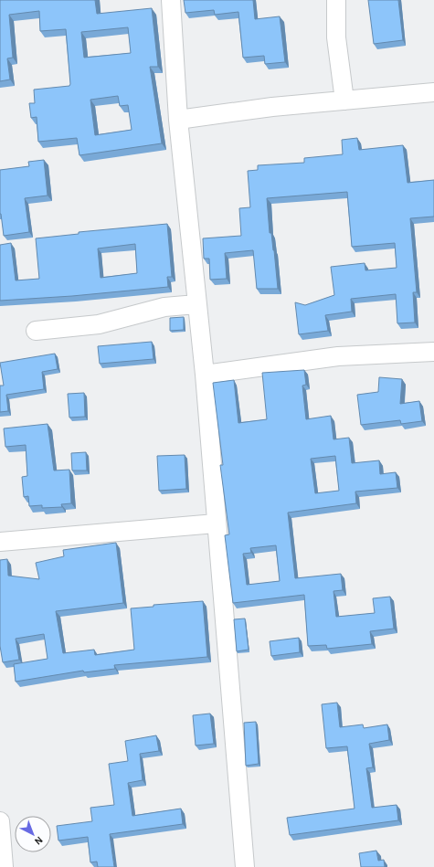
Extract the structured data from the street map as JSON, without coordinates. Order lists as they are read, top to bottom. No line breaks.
{"north":"bottom right"}
